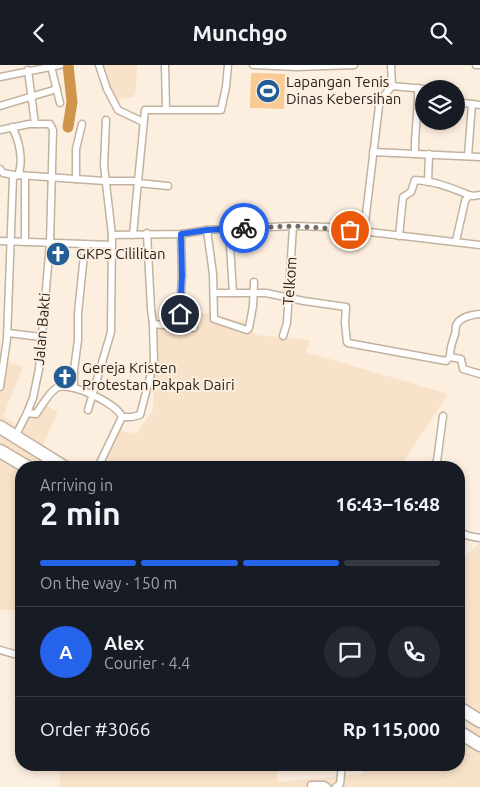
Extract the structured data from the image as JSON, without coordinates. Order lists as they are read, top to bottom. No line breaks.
{"streets":{"street":["Telkom","Jalan Bakti"]},"places":{"sports":["Lapangan Tenis Dinas Kebersihan"],"church":["GKPS Cililitan","Gereja Kristen Protestan Pakpak Dairi"]},"page":{"header":"Munchgo","heading":["2 min","Arriving in","16:43–16:48"],"panel":["Alex","Courier · 4.4","Order #3066","Rp 115,000"],"bar":"On the way · 150 m","round":"A"}}
